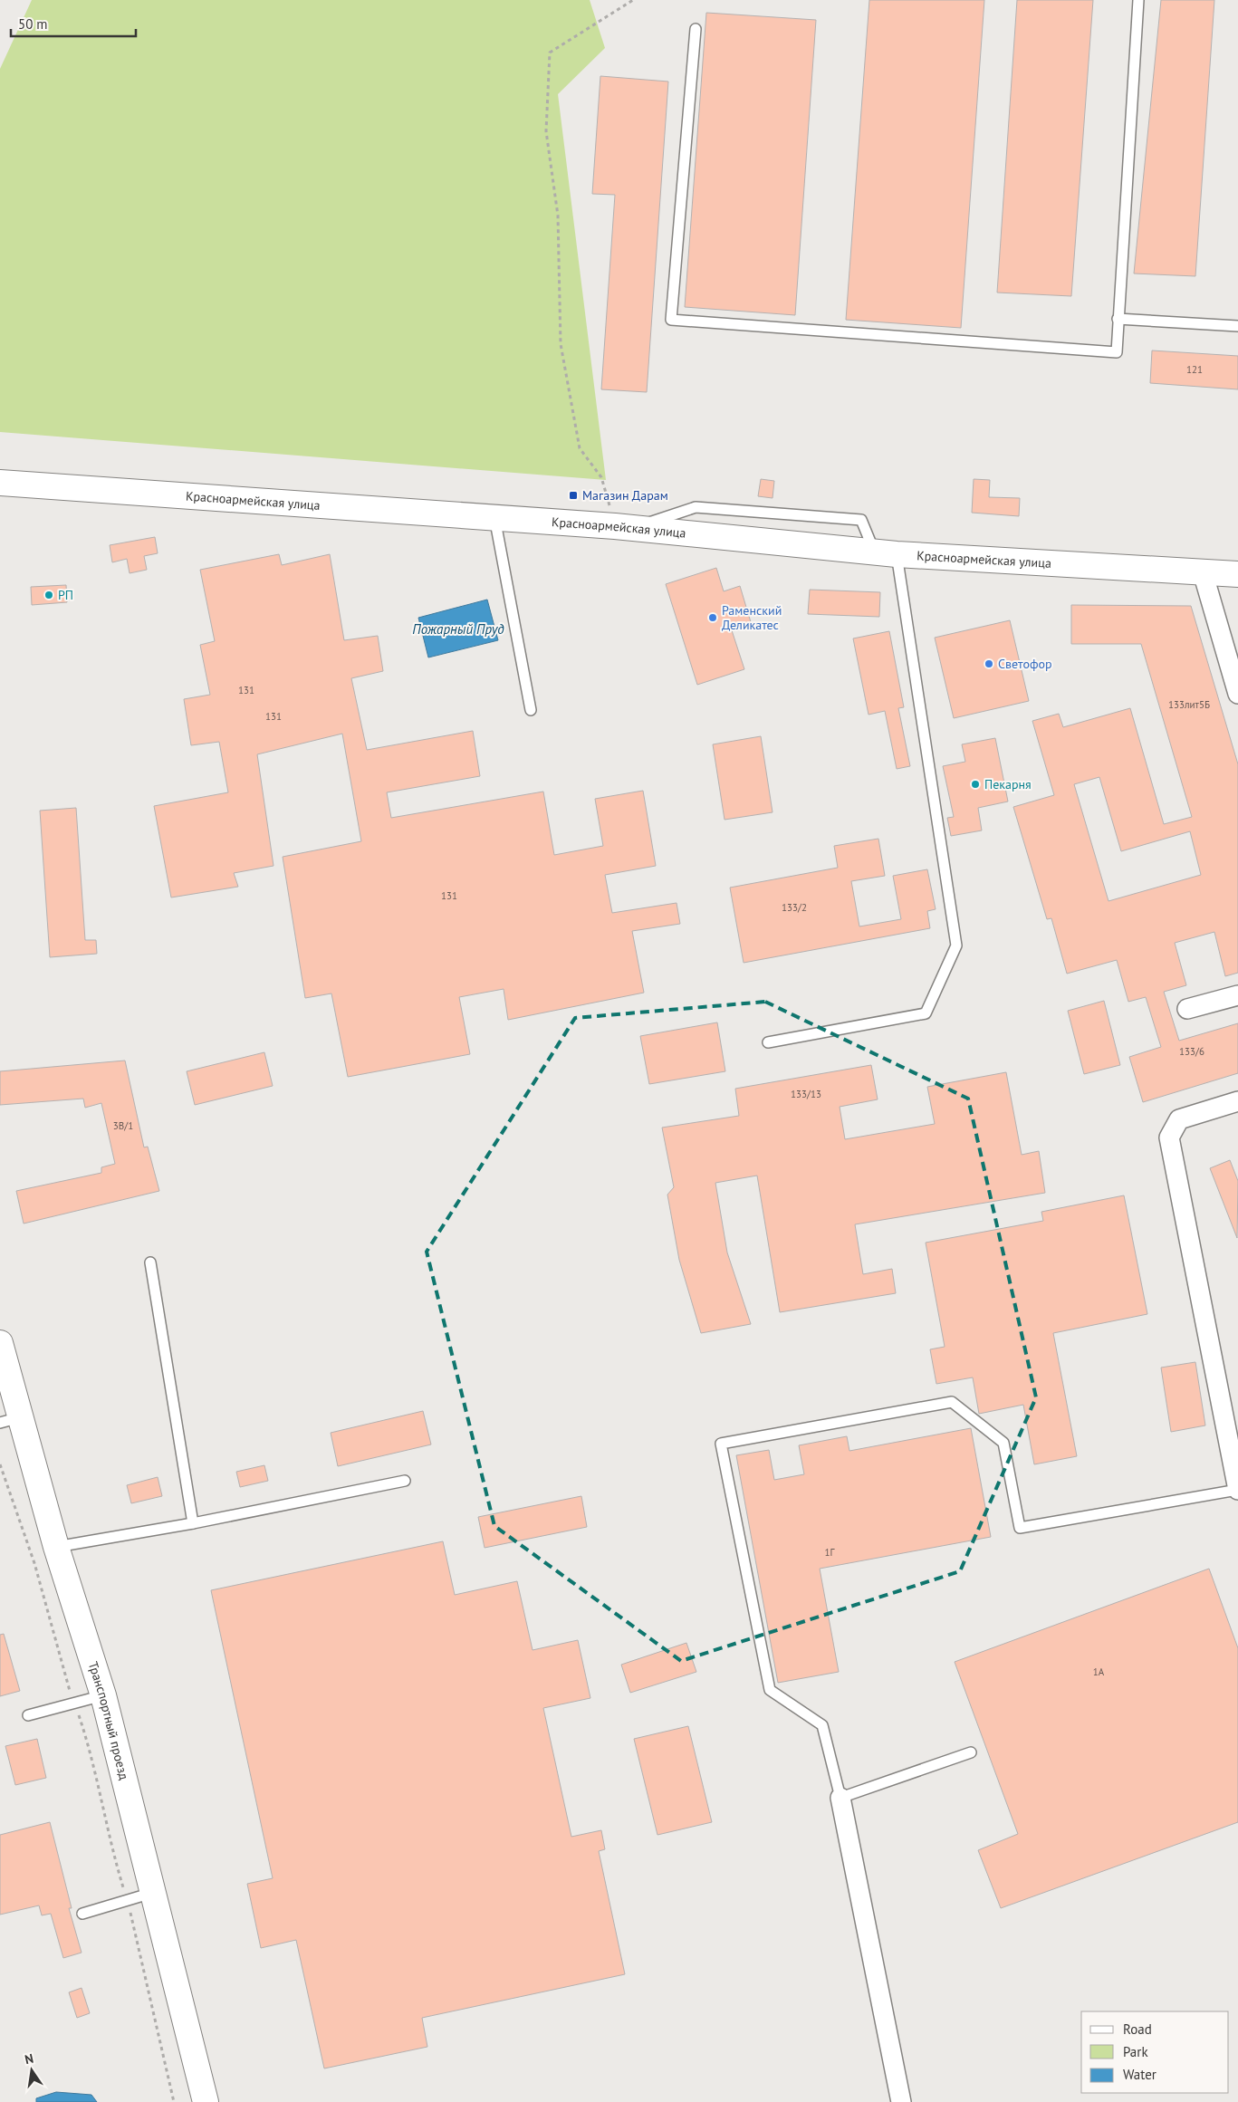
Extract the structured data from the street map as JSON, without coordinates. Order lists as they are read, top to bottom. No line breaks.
{"streets":{"street":["Красноармейская улица","Транспортный проезд"]},"water":["Пожарный Пруд"],"places":{"transit":["Магазин Дарам"],"other":["РП","Раменский Деликатес","Светофор","Пекарня"]},"house_numbers":["121","131","133лит5Б","131","131","133/2","133/6","133/13","3В/1","1Г","1А"],"legend":["Road","Park","Water"],"scale_bar":"50 m","north":"top"}
